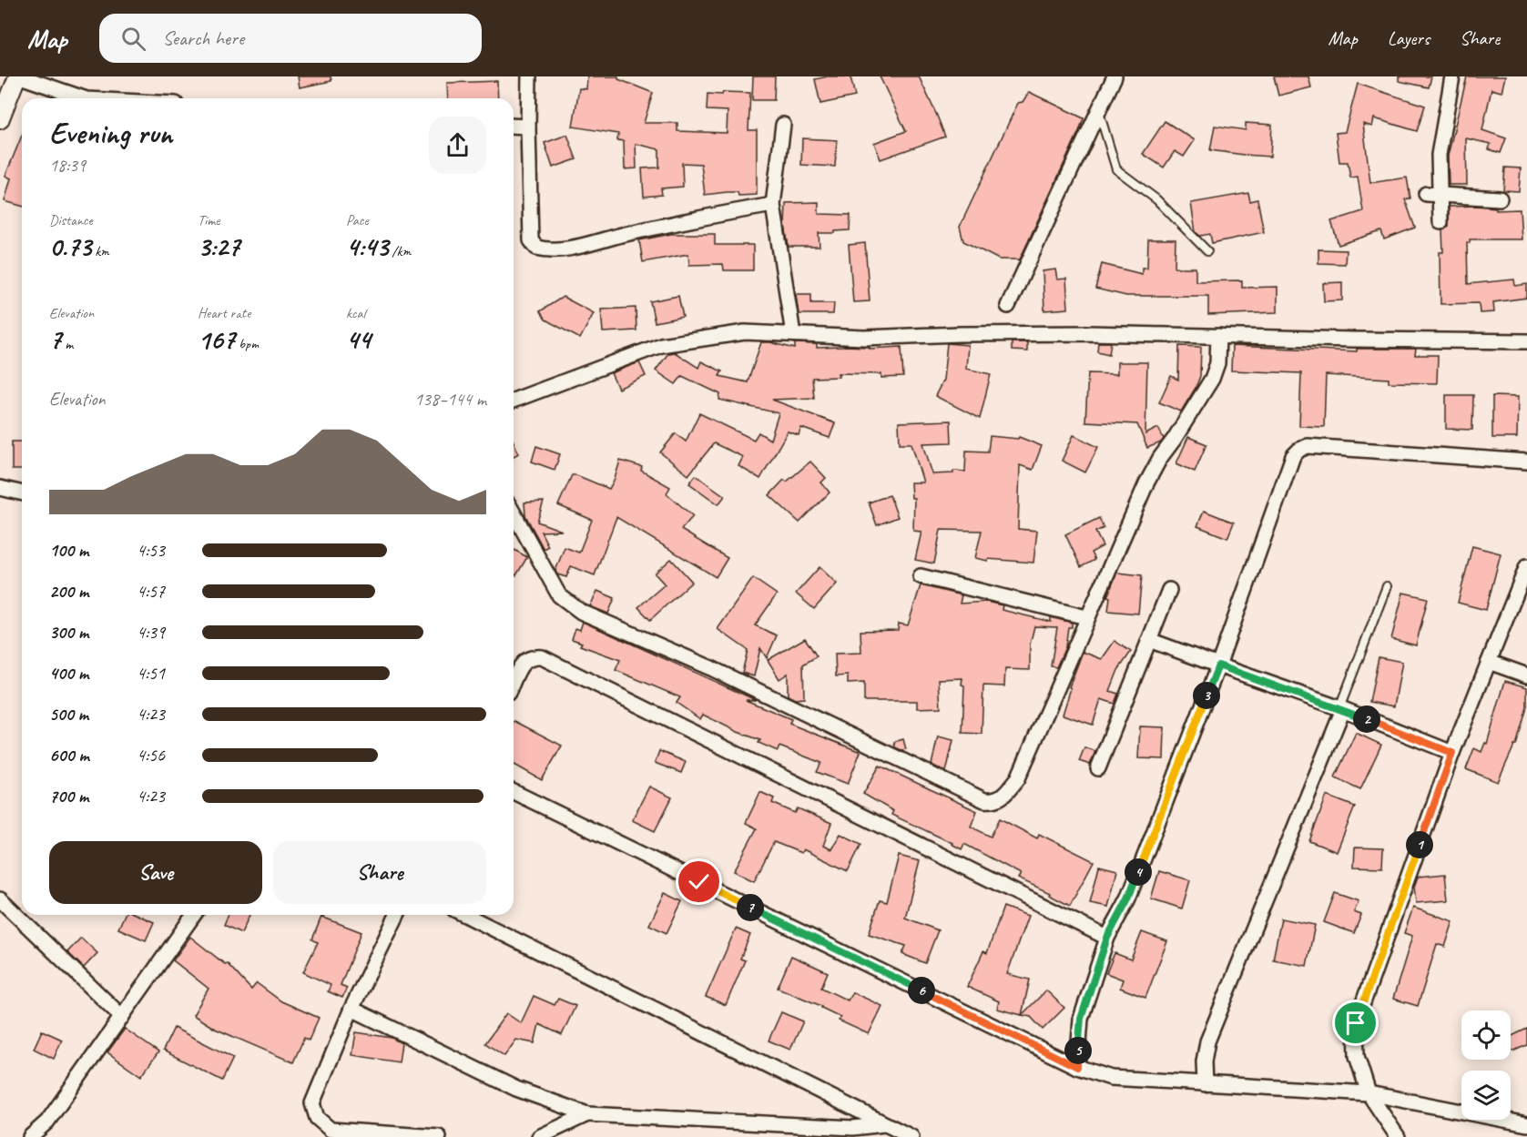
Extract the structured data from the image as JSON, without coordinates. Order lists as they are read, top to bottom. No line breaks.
{"page":{"header":"Map","search":"Search here","nav":["Map","Layers","Share"],"heading":["Evening run","18:39"],"stats":[["Distance","0.73 km"],["Time","3:27"],["Pace","4:43 /km"],["Elevation","7 m"],["Heart rate","167 bpm"],["kcal","44"]],"chart":["Elevation","138–144 m"],"list":[{"name":"100 m","note":"4:53"},{"name":"200 m","note":"4:57"},{"name":"300 m","note":"4:39"},{"name":"400 m","note":"4:51"},{"name":"500 m","note":"4:23"},{"name":"600 m","note":"4:56"},{"name":"700 m","note":"4:23"}],"pins":["3","2","1","4","7","6","5"],"buttons":["Save","Share"]}}
